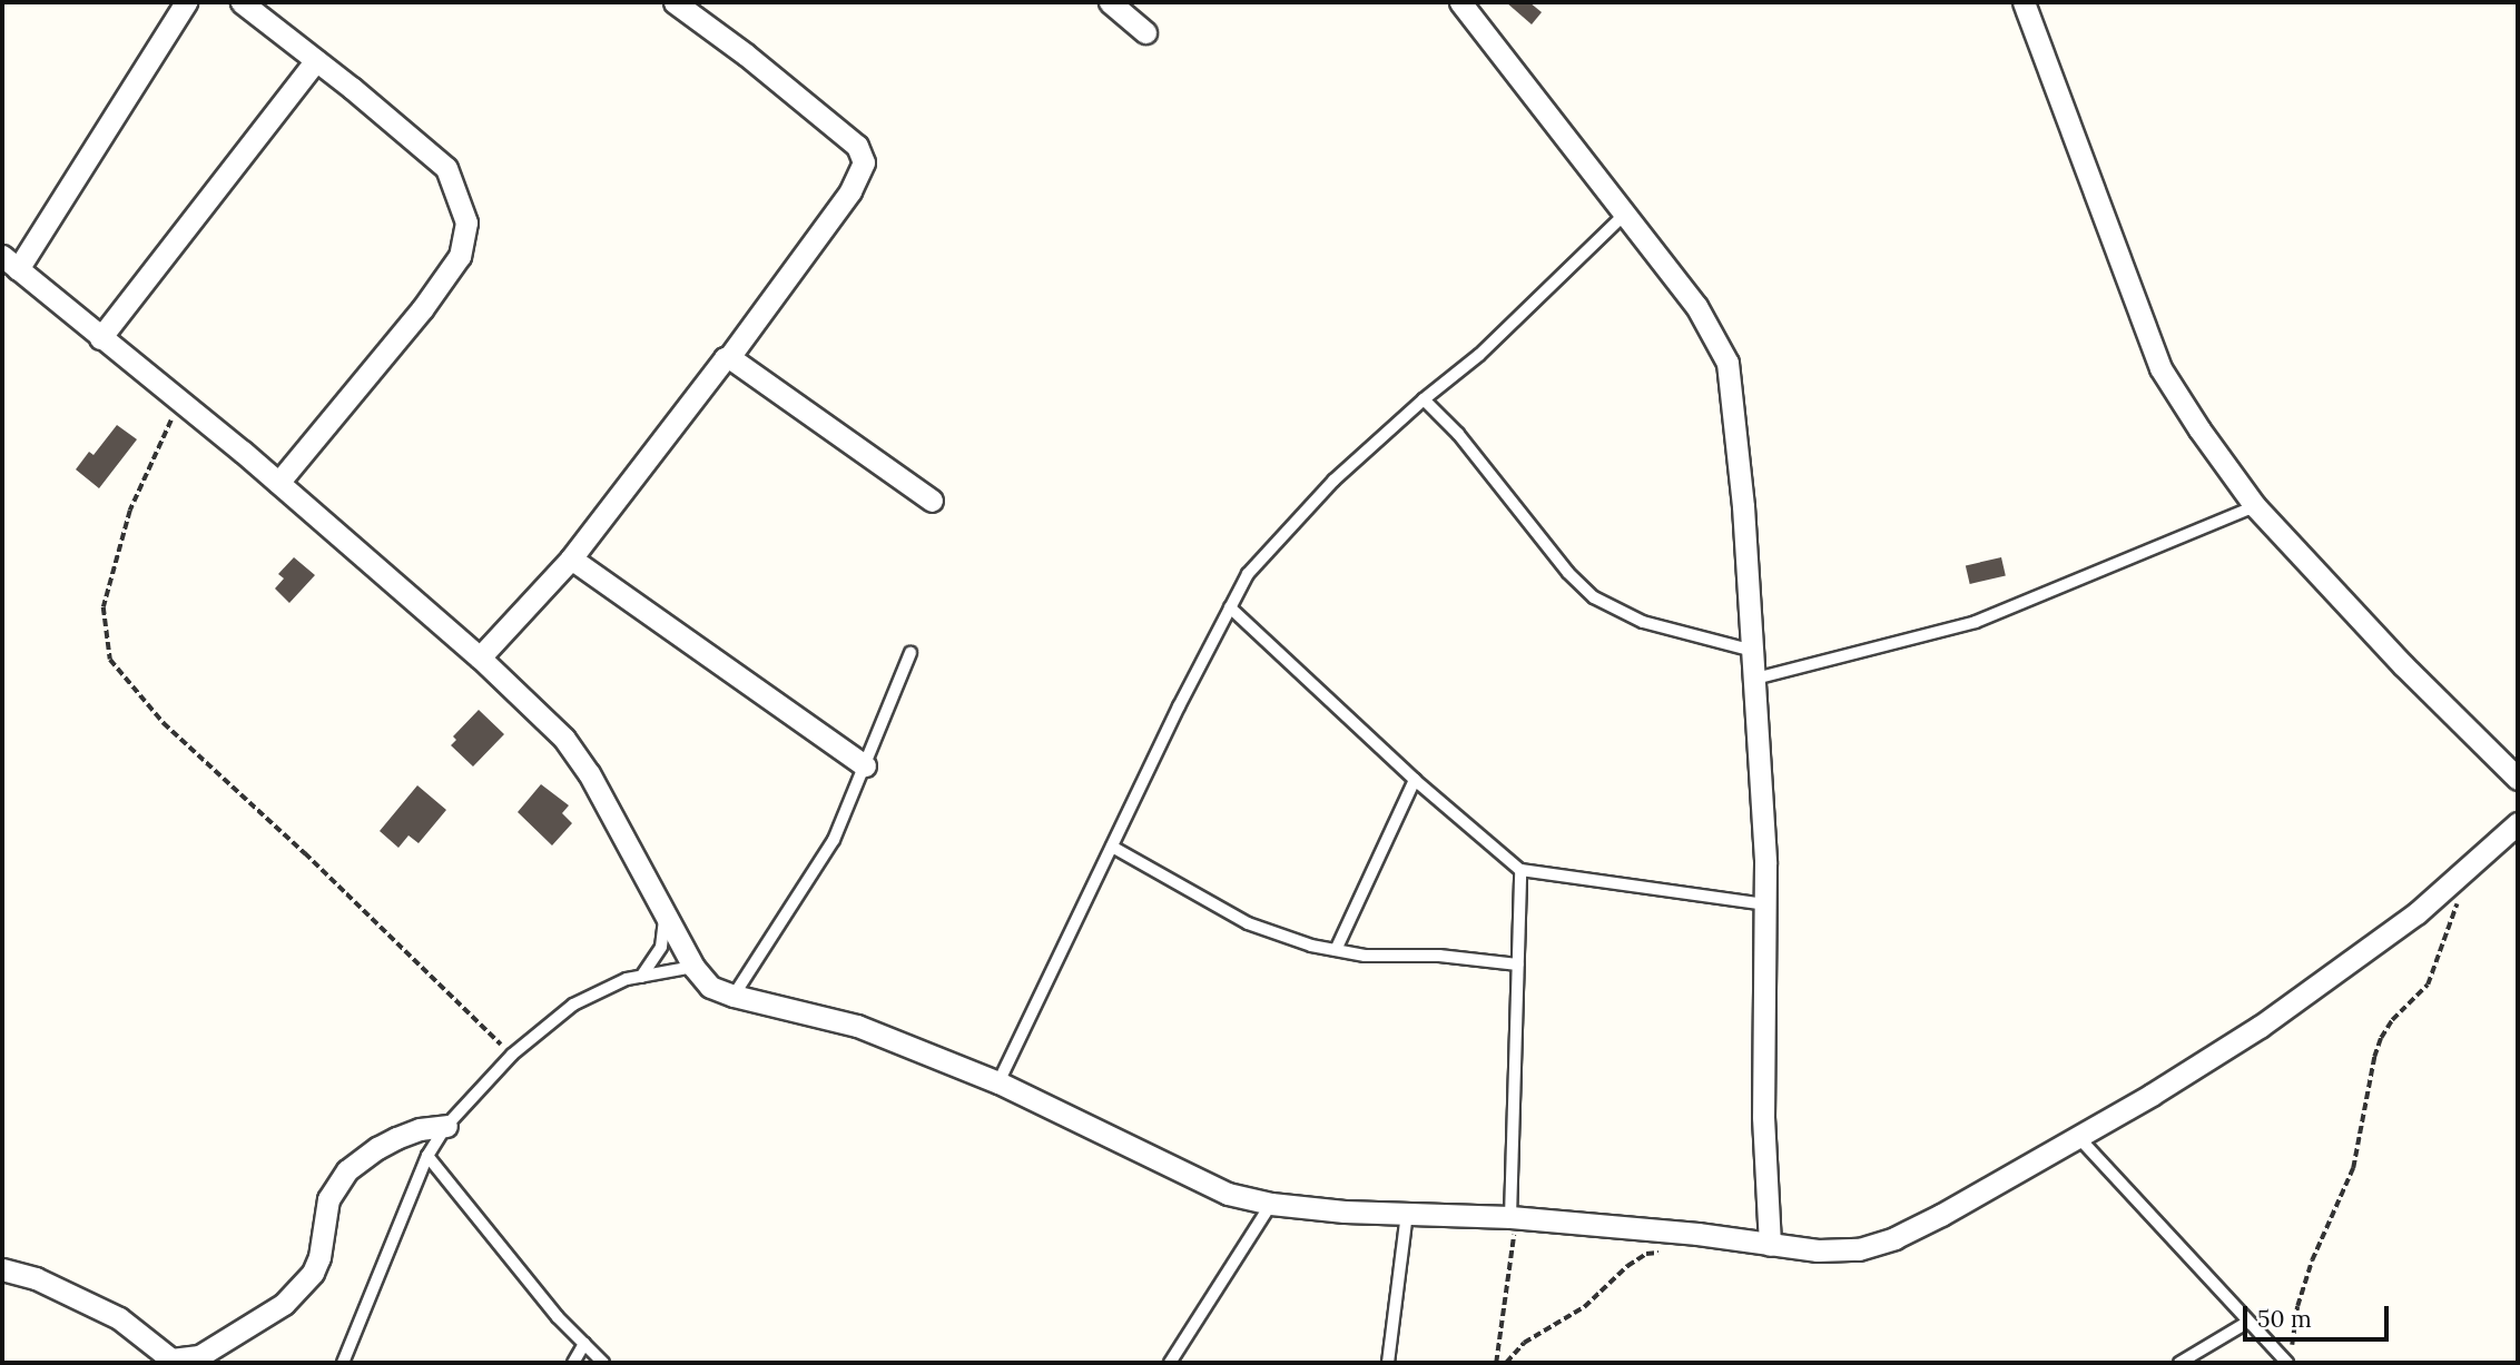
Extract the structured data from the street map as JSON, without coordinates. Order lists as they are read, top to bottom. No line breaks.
{"scale_bar":"50 m"}
